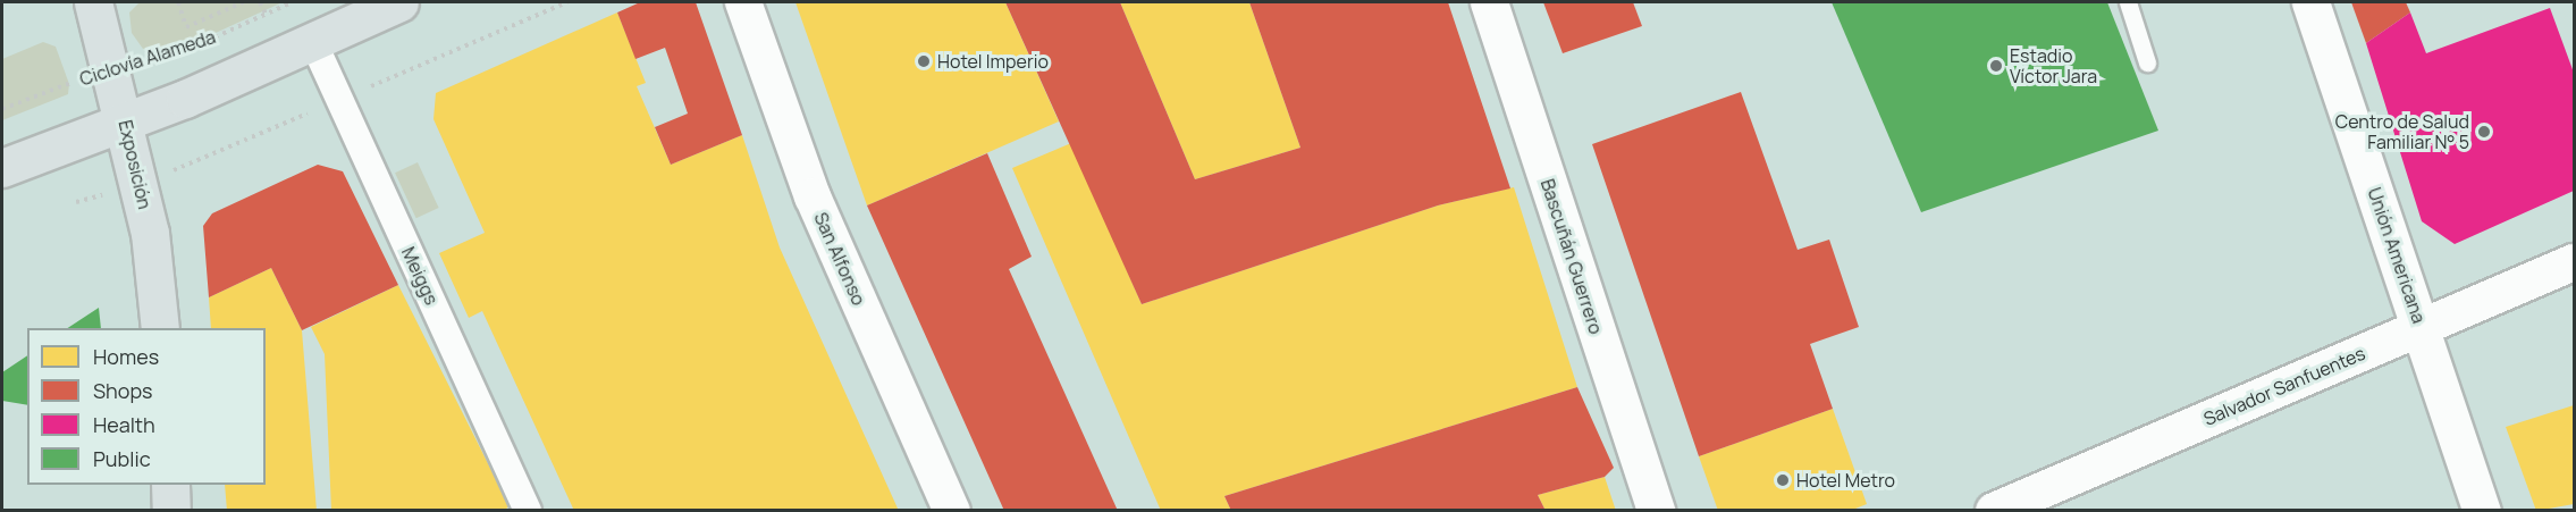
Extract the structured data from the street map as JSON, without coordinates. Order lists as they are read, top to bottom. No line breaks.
{"streets":{"main road":["Exposición"],"street":["Unión Americana","Bascuñán Guerrero","San Alfonso","Meiggs","Salvador Sanfuentes"],"path":["Ciclovía Alameda"]},"crossings":[["Ciclovía Alameda","Exposición"],["Unión Americana","Salvador Sanfuentes"]],"places":["Hotel Imperio","Estadio Víctor Jara","Centro de Salud Familiar N° 5","Hotel Metro"],"legend":["Homes","Shops","Health","Public"]}
